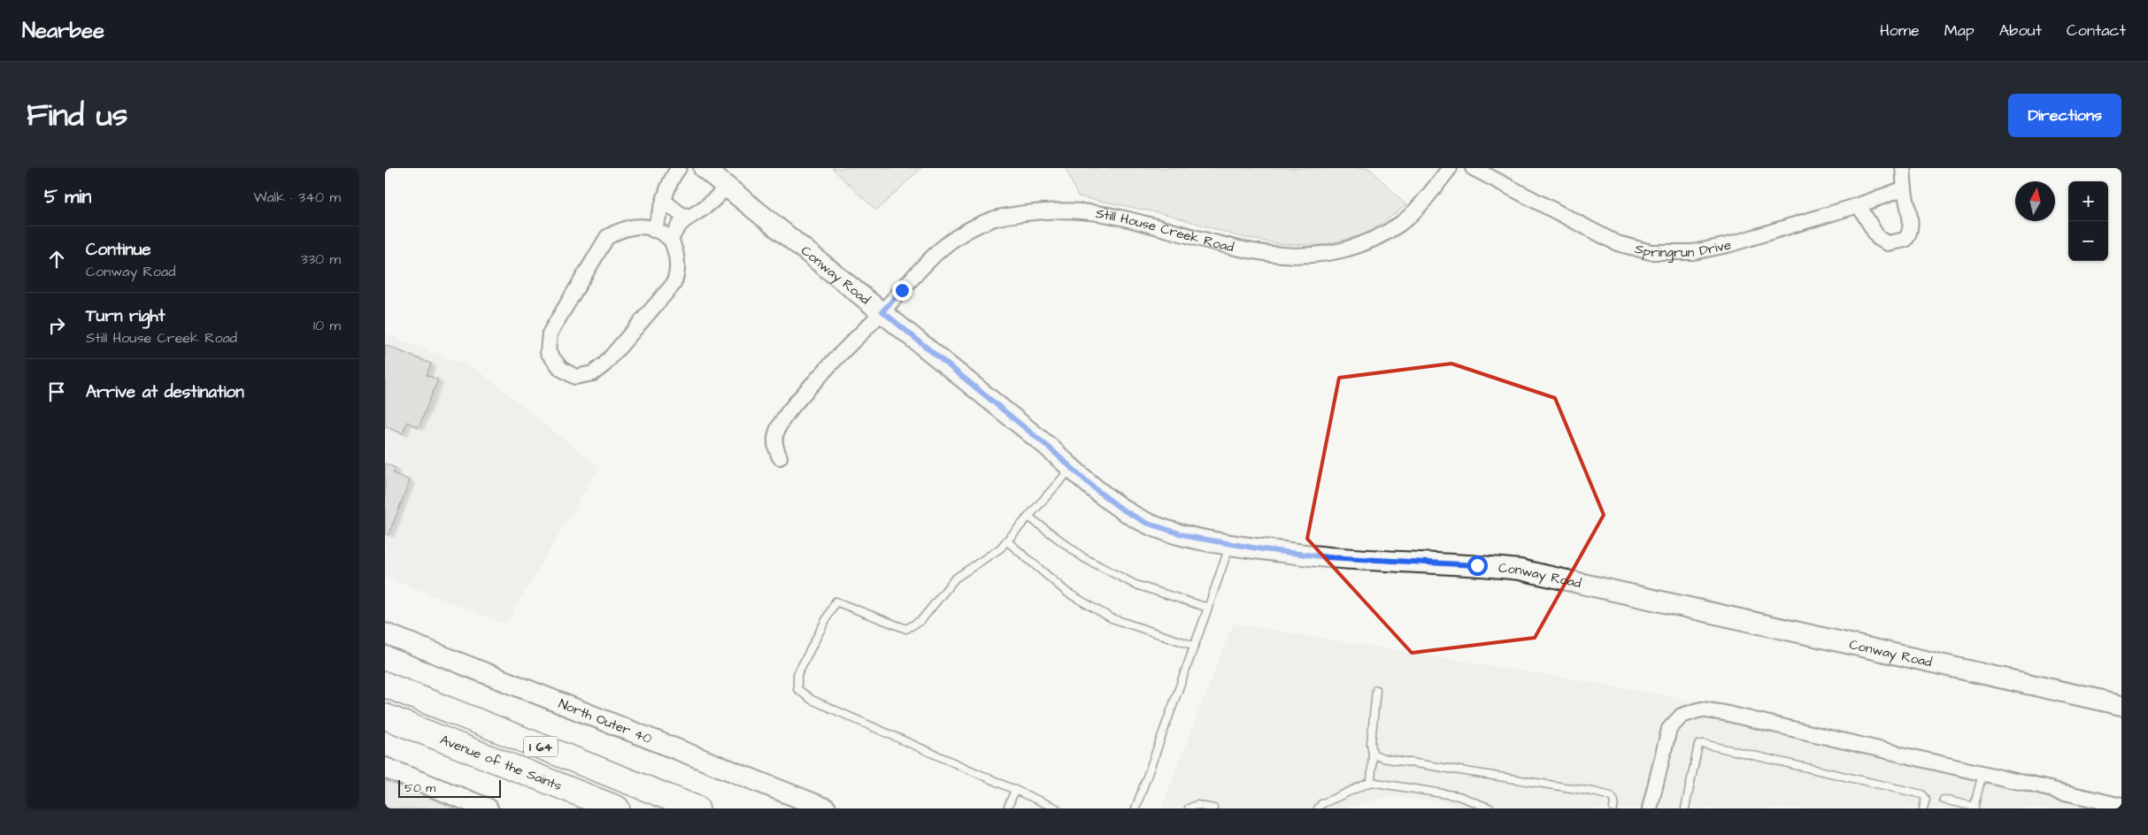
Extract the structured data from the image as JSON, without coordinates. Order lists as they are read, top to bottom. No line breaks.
{"streets":{"highway":["I 64","Avenue of the Saints"],"street":["Still House Creek Road","Springrun Drive","Conway Road","North Outer 40"]},"crossings":[["Still House Creek Road","Conway Road"]],"scale_bar":"50 m","north":"top","page":{"header":"Nearbee","nav":["Home","Map","About","Contact"],"title":"Find us","buttons":"Directions","heading":["5 min","Walk · 340 m"],"map_buttons":["+","−"],"list":[["Continue","Conway Road","330 m"],["Turn right","Still House Creek Road","10 m"],"Arrive at destination"],"scale":"50 m"}}
